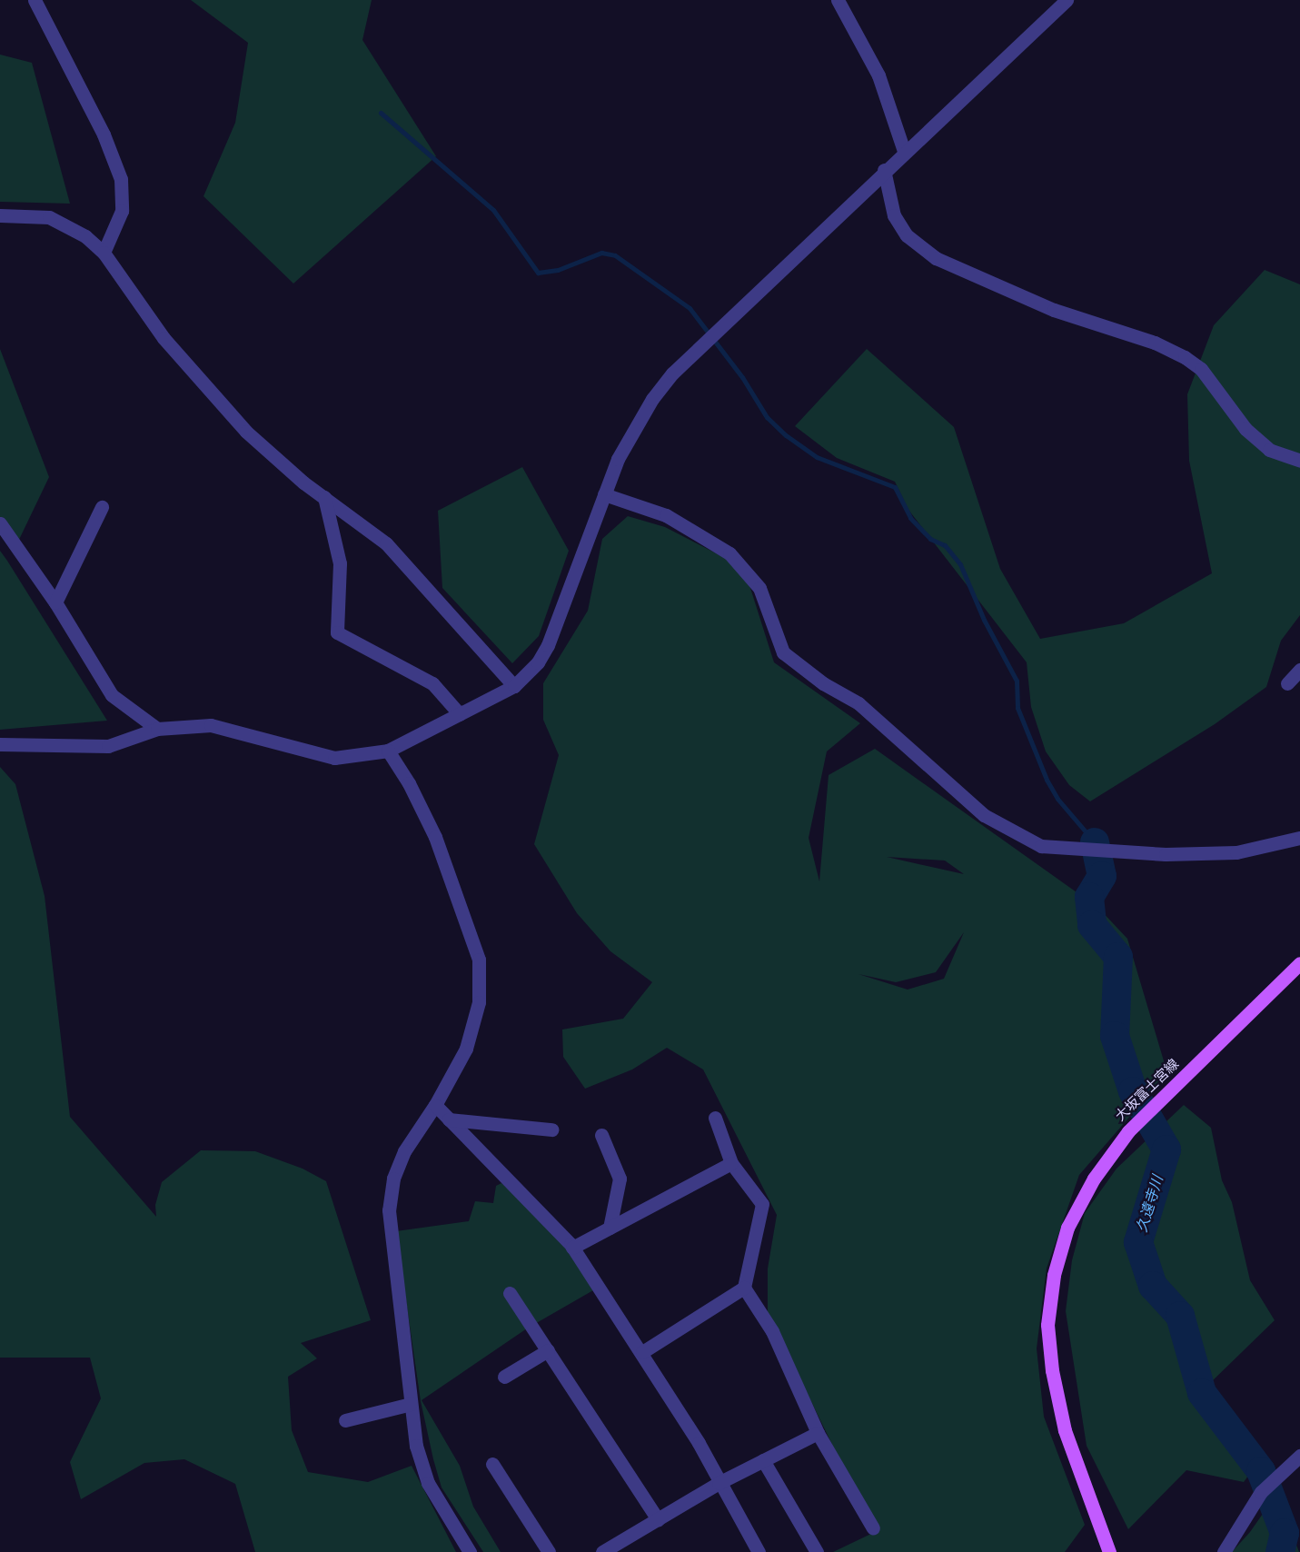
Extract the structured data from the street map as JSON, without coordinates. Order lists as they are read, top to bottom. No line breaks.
{"streets":{"main road":["大坂富士宮線"]},"water":["久遠寺川"]}
